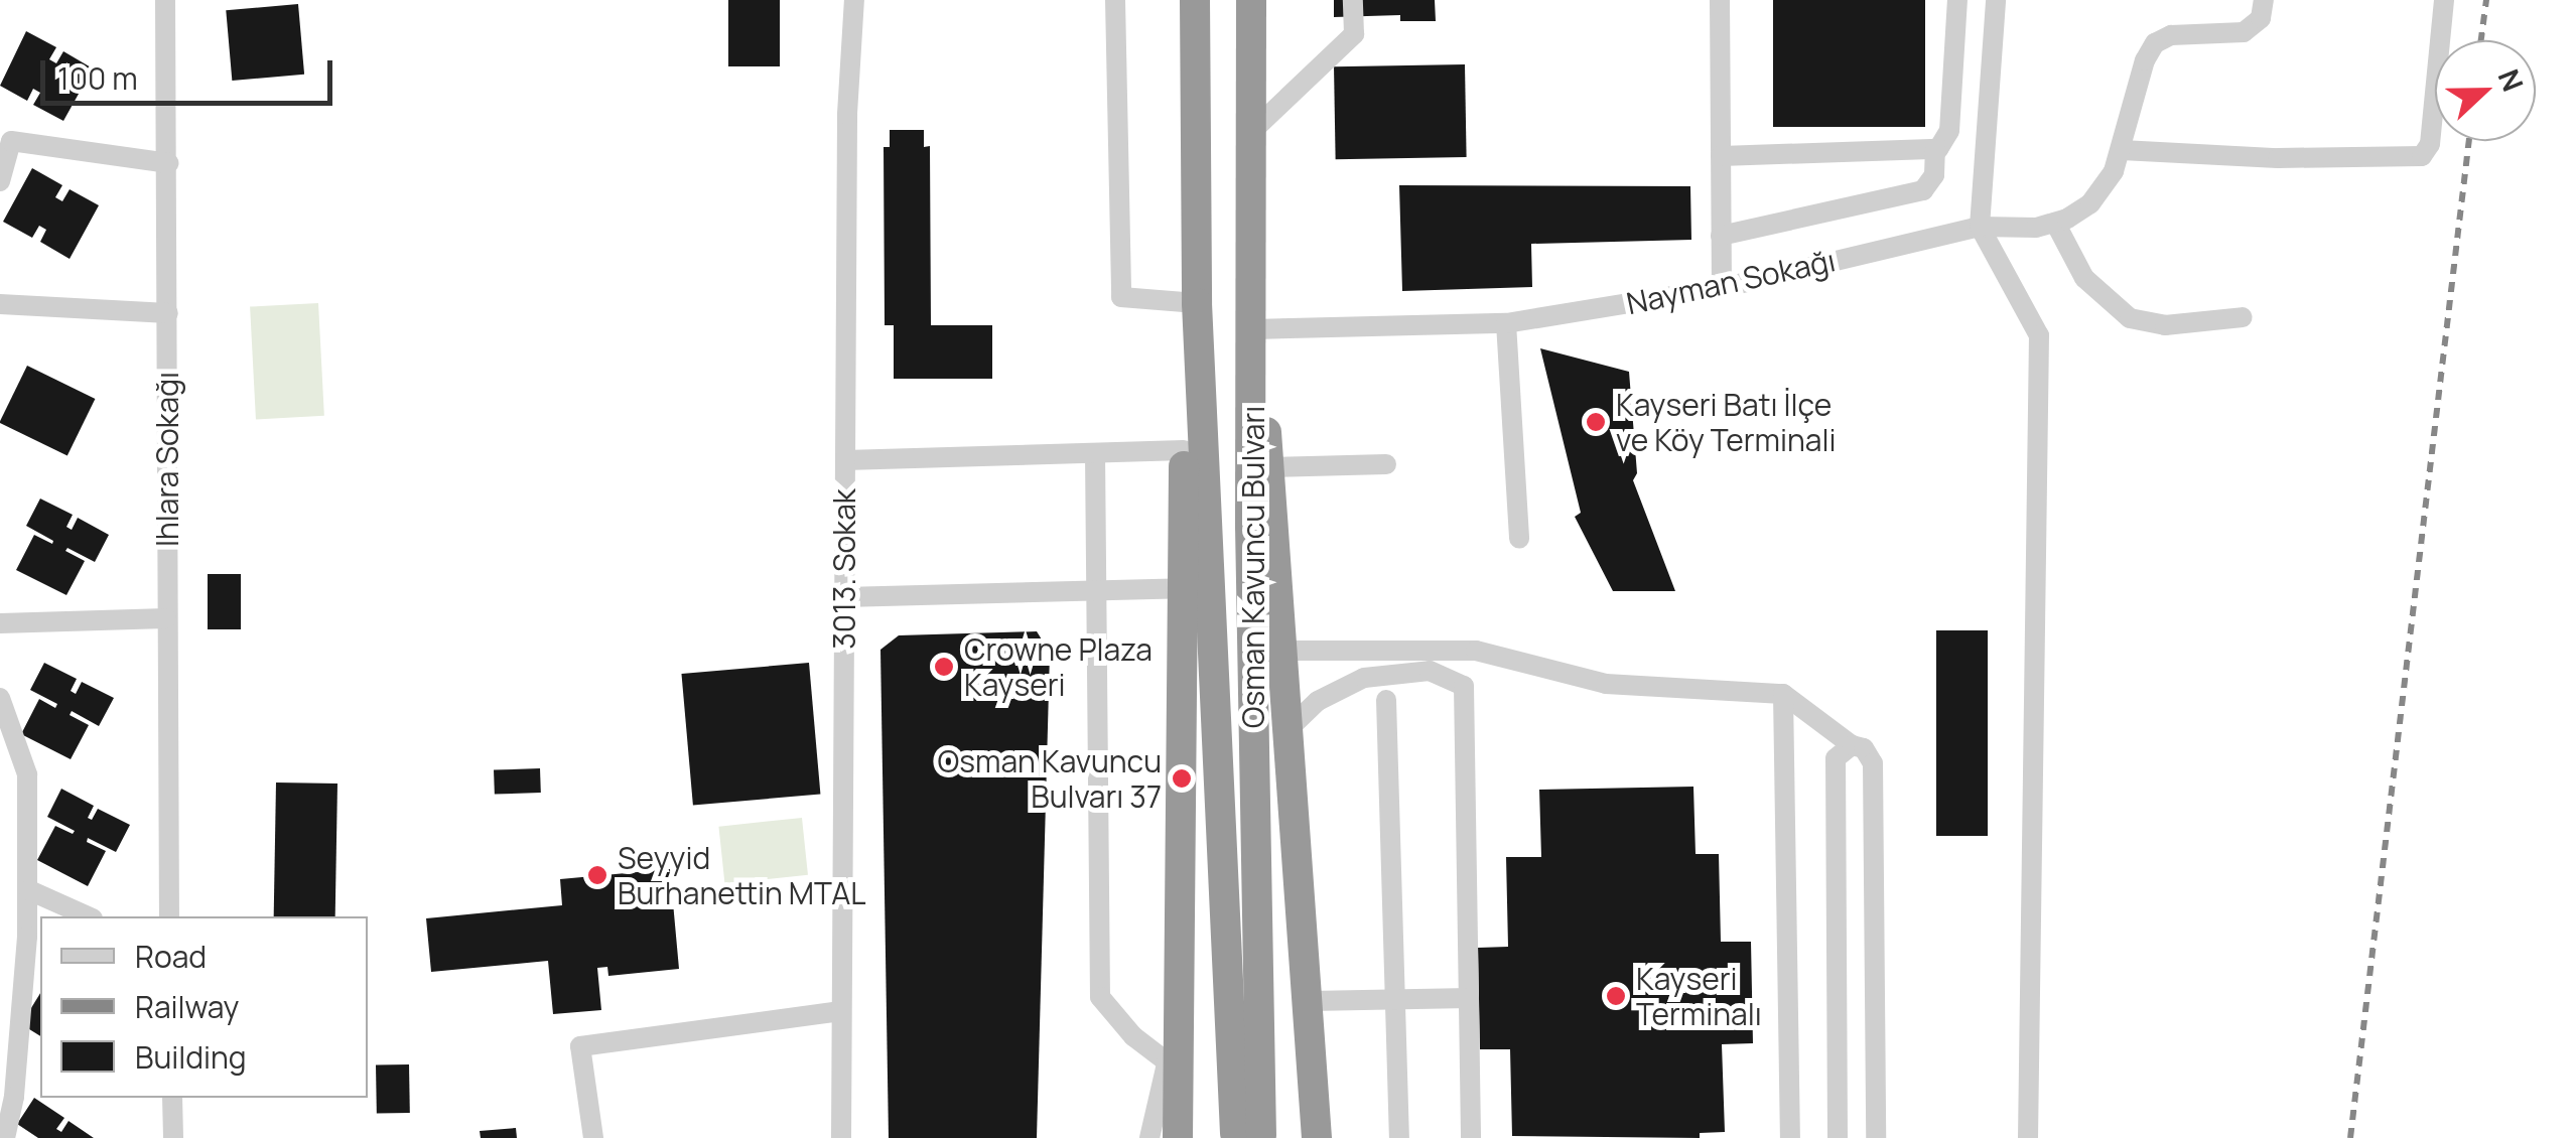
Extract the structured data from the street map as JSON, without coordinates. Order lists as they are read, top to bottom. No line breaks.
{"streets":{"highway":["Osman Kavuncu Bulvarı"],"street":["Nayman Sokağı","Ihlara Sokağı","3013. Sokak"]},"crossings":[["Nayman Sokağı","Osman Kavuncu Bulvarı"]],"places":["Kayseri Batı İlçe ve Köy Terminali","Crowne Plaza Kayseri","Osman Kavuncu Bulvarı 37","Seyyid Burhanettin MTAL","Kayseri Terminalı"],"legend":["Road","Railway","Building"],"scale_bar":"100 m","north":"right"}
